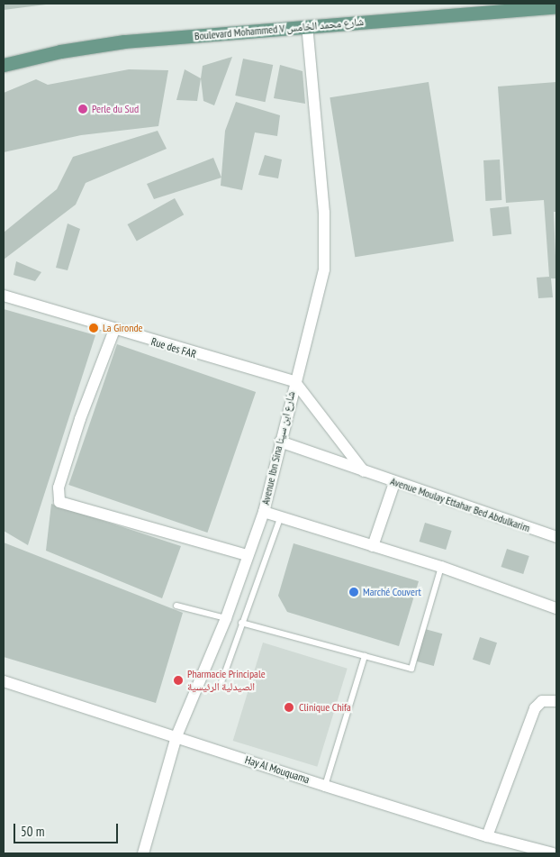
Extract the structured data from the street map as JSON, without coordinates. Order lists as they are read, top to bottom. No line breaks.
{"streets":{"main road":["Boulevard Mohammed V شارع محمد الخامس"],"street":["Rue des FAR","Avenue Ibn Sina شارع ابن سينا","Avenue Moulay Ettahar Bed Abdulkarim","Hay Al Mouquama"]},"crossings":[["Boulevard Mohammed V شارع محمد الخامس","Avenue Ibn Sina شارع ابن سينا"],["Rue des FAR","Avenue Ibn Sina شارع ابن سينا"],["Avenue Ibn Sina شارع ابن سينا","Avenue Moulay Ettahar Bed Abdulkarim"],["Avenue Ibn Sina شارع ابن سينا","Hay Al Mouquama"]],"places":["Perle du Sud","La Gironde","Marché Couvert","Pharmacie Principale الصيدلية الرئيسية","Clinique Chifa"],"scale_bar":"50 m"}
